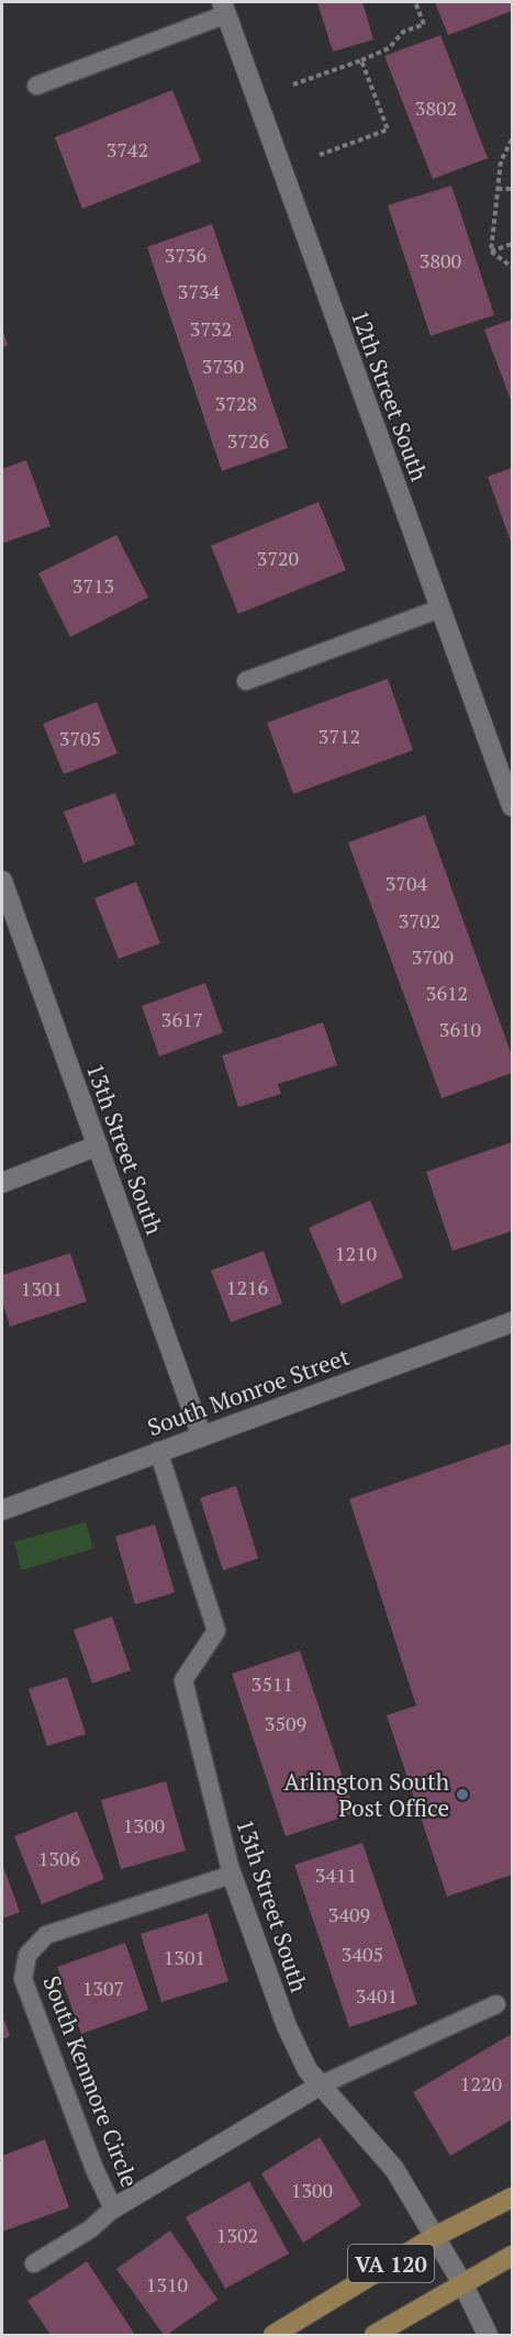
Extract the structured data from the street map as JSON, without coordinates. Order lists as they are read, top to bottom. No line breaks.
{"streets":{"main road":["VA 120"],"street":["12th Street South","13th Street South","South Monroe Street","South Kenmore Circle"]},"crossings":[["13th Street South","South Monroe Street"],["13th Street South","South Kenmore Circle"],["13th Street South","VA 120"]],"places":["Arlington South Post Office"],"house_numbers":["3802","3742","3736","3800","3734","3732","3730","3728","3726","3720","3713","3712","3705","3704","3702","3700","3612","3617","3610","1210","1216","1301","3511","3509","1300","1306","3411","3409","3405","1301","1307","3401","1220","1300","1302","1310"]}
